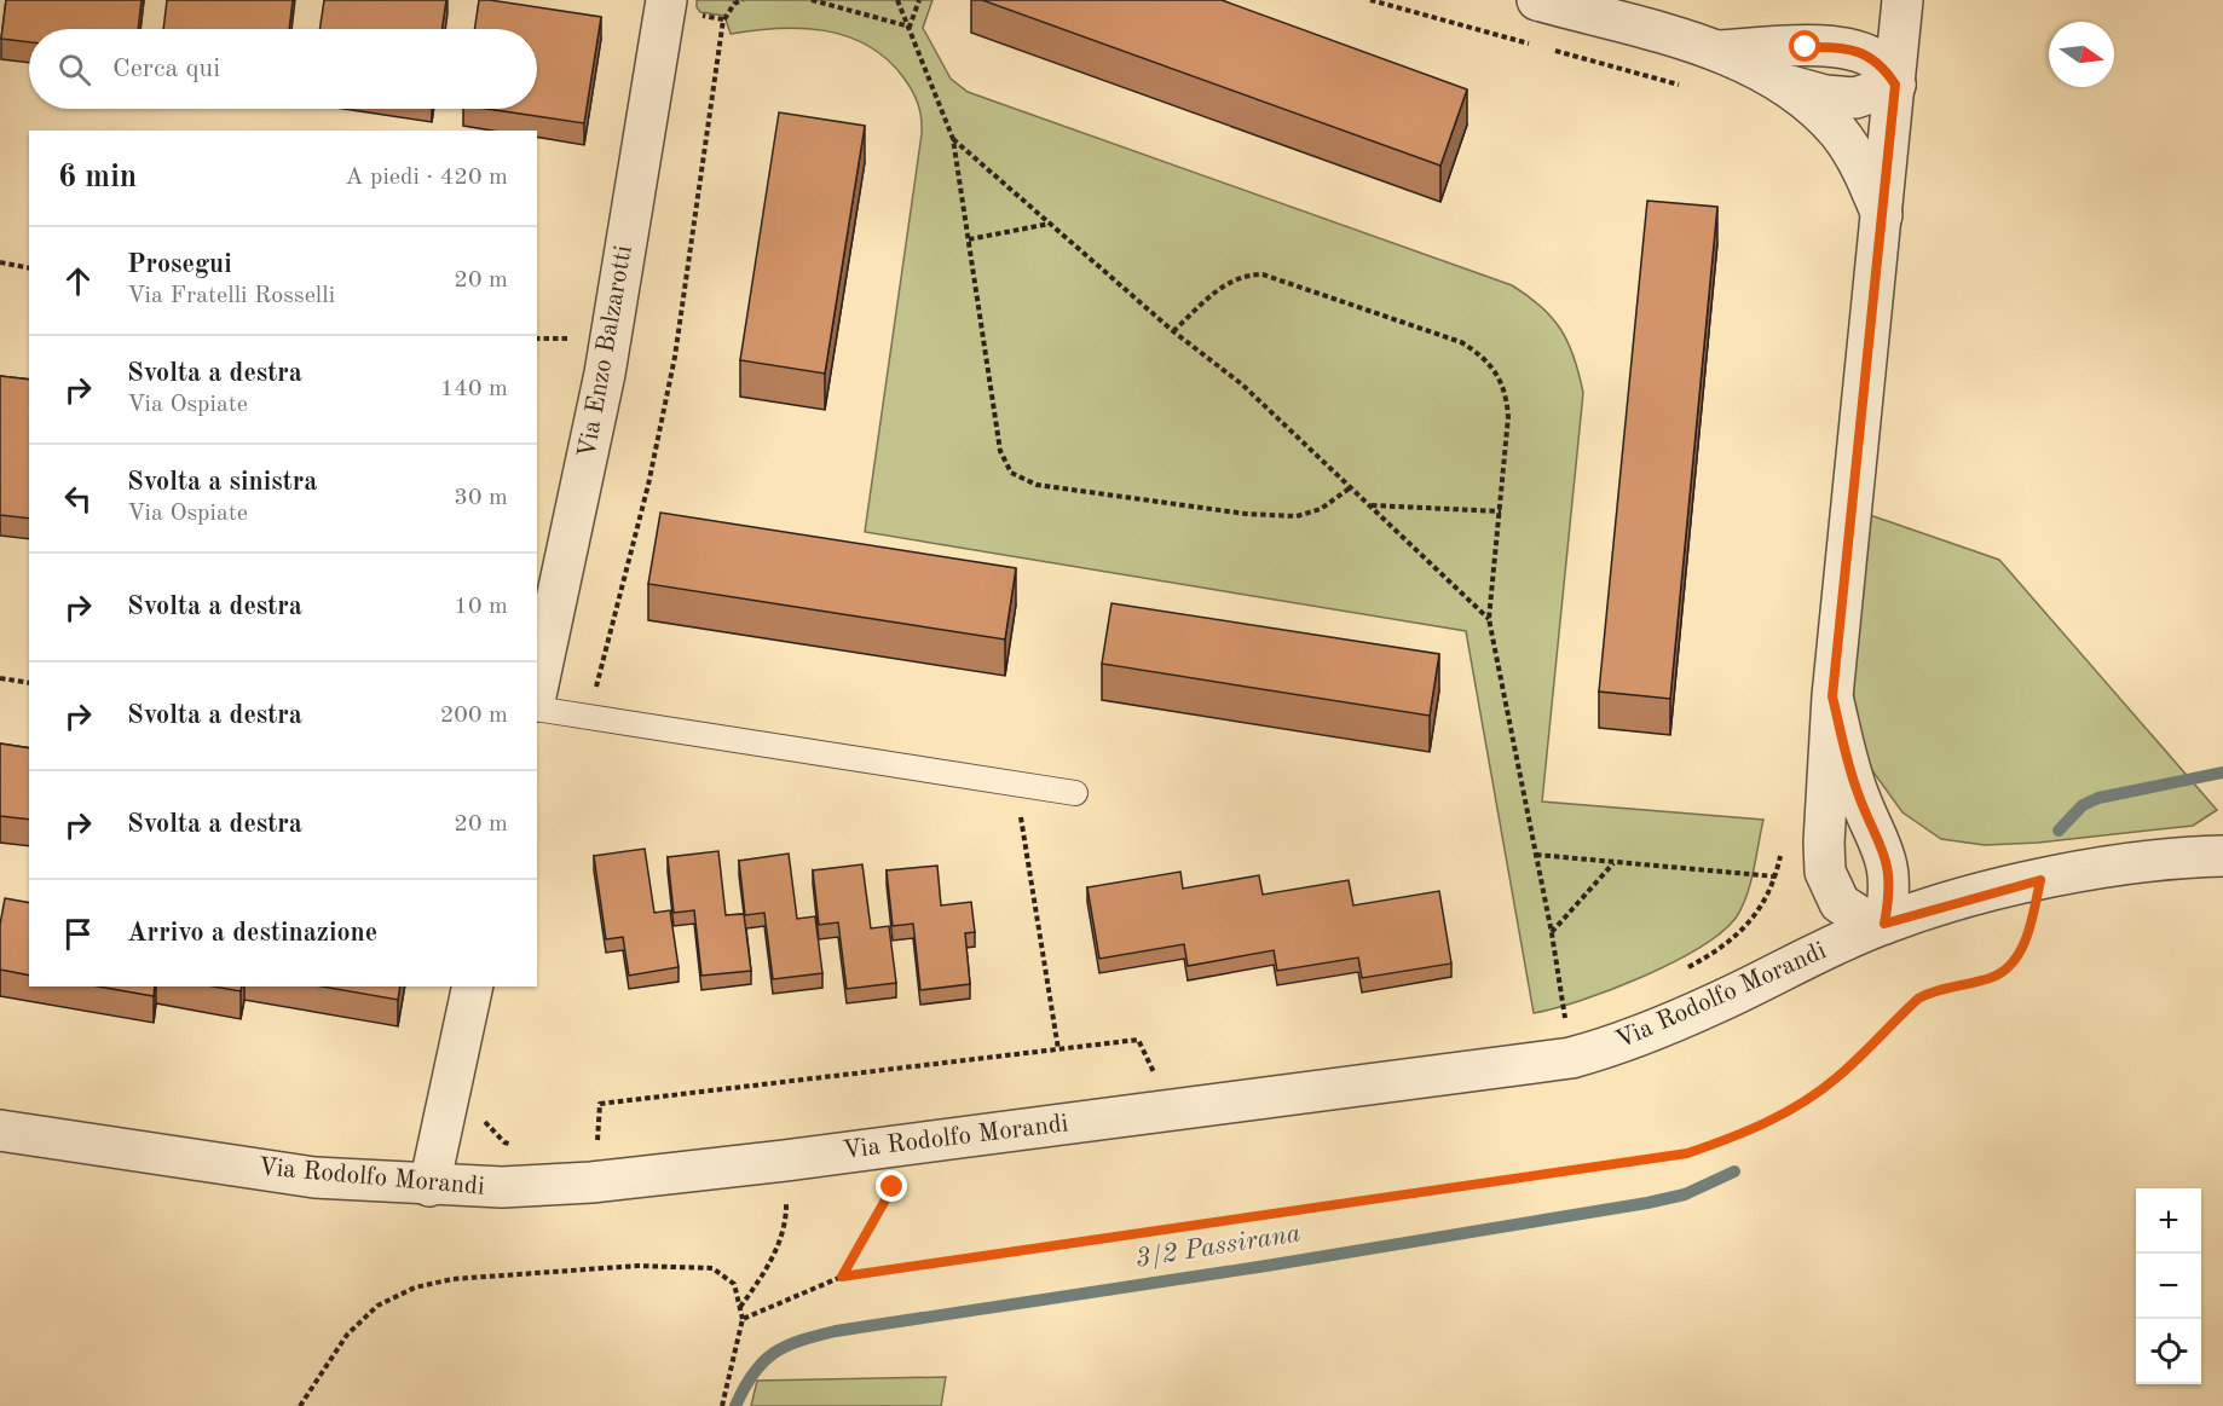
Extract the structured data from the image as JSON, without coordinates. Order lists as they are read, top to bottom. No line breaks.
{"streets":{"street":["Via Enzo Balzarotti","Via Rodolfo Morandi"]},"water":["3/2 Passirana"],"north":"right","page":{"search":"Cerca qui","heading":["6 min","A piedi · 420 m"],"list":[["Prosegui","Via Fratelli Rosselli","20 m"],["Svolta a destra","Via Ospiate","140 m"],["Svolta a sinistra","Via Ospiate","30 m"],["Svolta a destra","10 m"],["Svolta a destra","200 m"],["Svolta a destra","20 m"],"Arrivo a destinazione"],"map_buttons":["+","−"]}}
